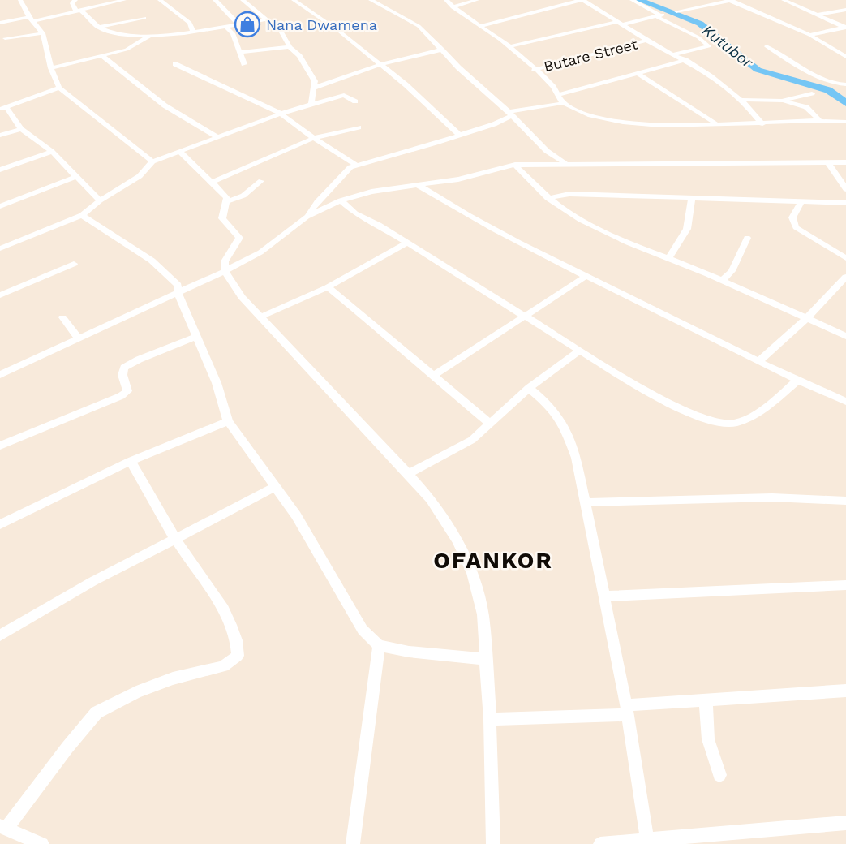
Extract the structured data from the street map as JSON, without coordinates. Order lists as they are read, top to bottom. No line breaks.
{"streets":{"street":["Butare Street"]},"districts":["OFANKOR"],"water":["Kutubor"],"places":{"shop":["Nana Dwamena"]}}
